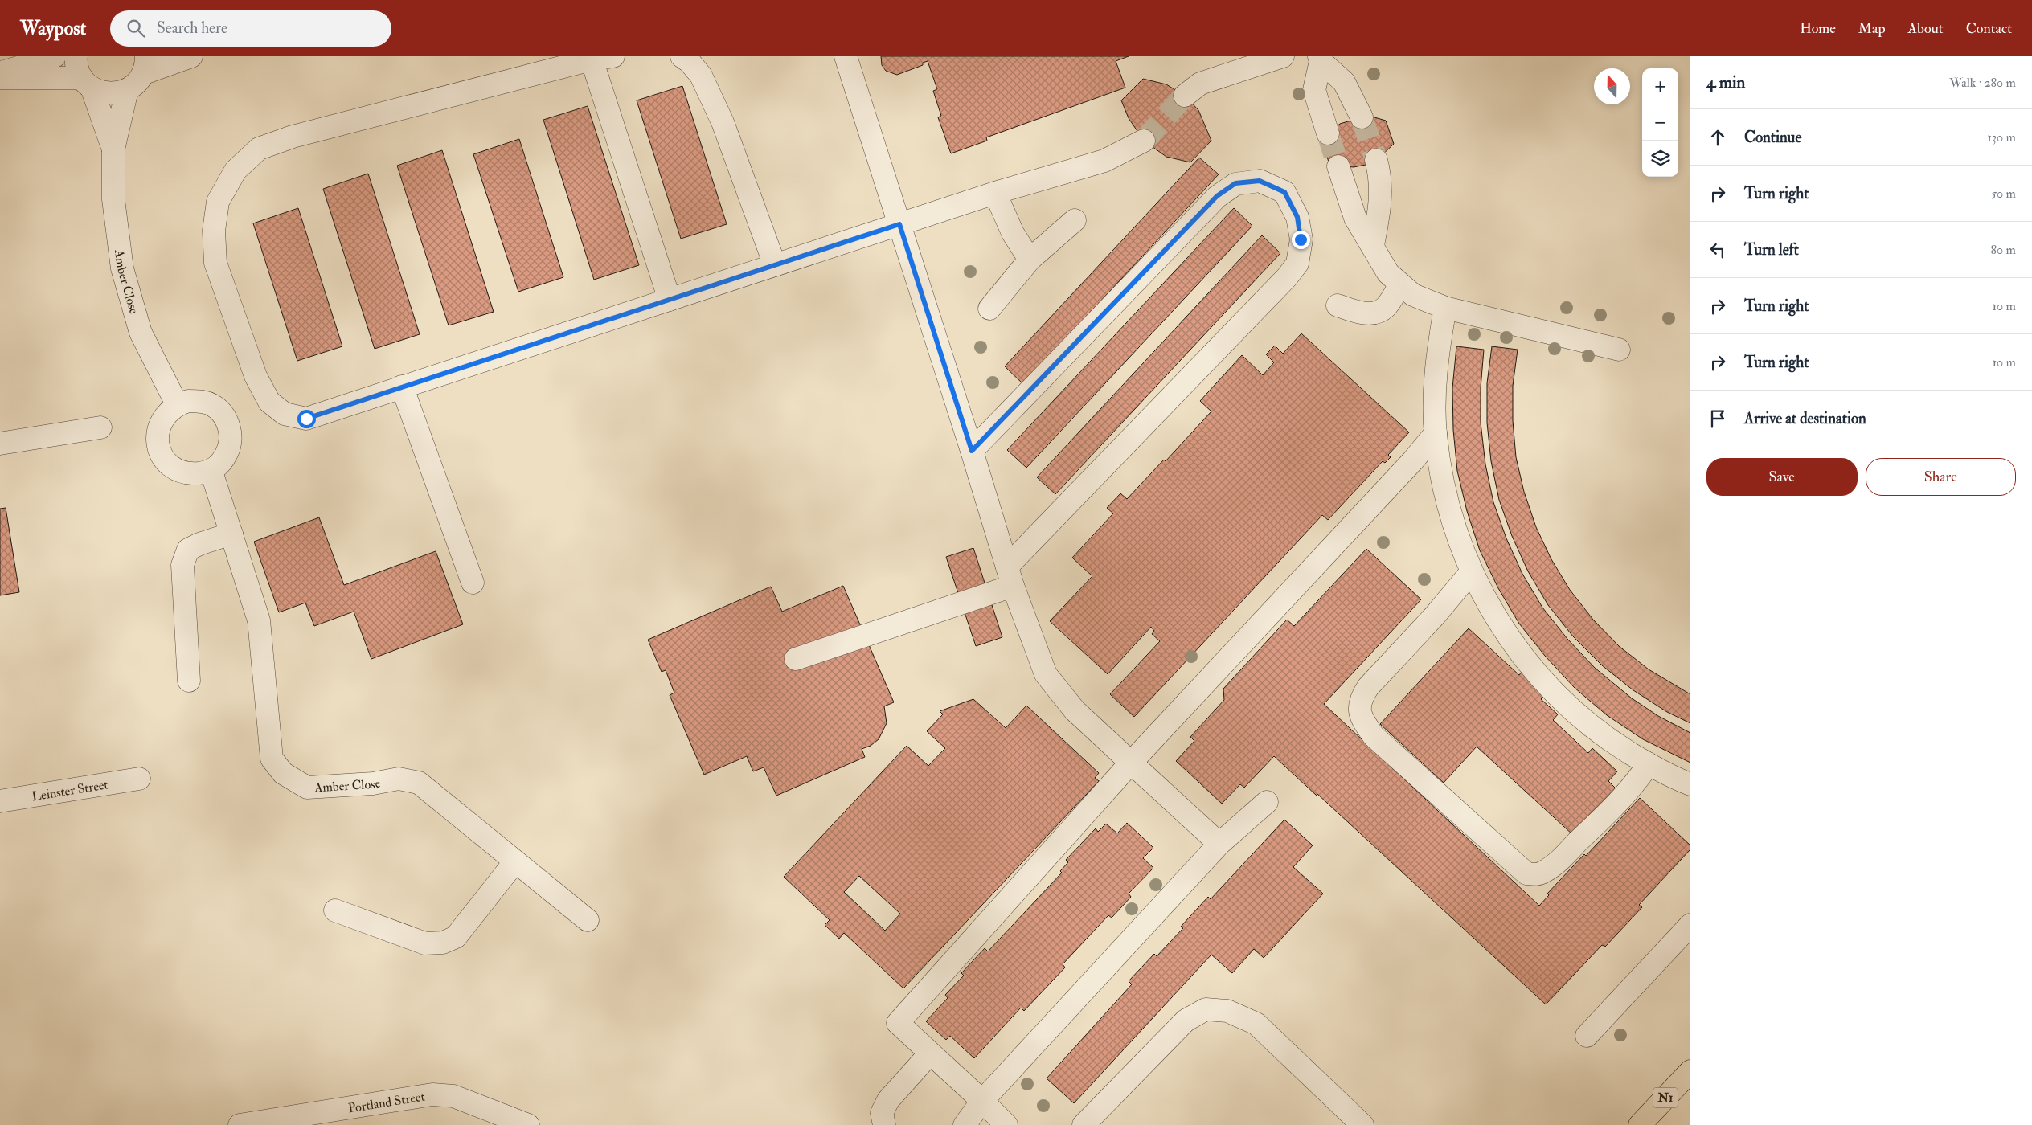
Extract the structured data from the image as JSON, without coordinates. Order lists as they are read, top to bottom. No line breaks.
{"streets":{"highway":["N1"],"street":["Amber Close","Leinster Street","Portland Street"]},"north":"top","page":{"header":"Waypost","search":"Search here","nav":["Home","Map","About","Contact"],"heading":["4 min","Walk · 280 m"],"map_buttons":["+","−"],"list":[["Continue","130 m"],["Turn right","50 m"],["Turn left","80 m"],["Turn right","10 m"],["Turn right","10 m"],"Arrive at destination"],"buttons":["Save","Share"]}}
